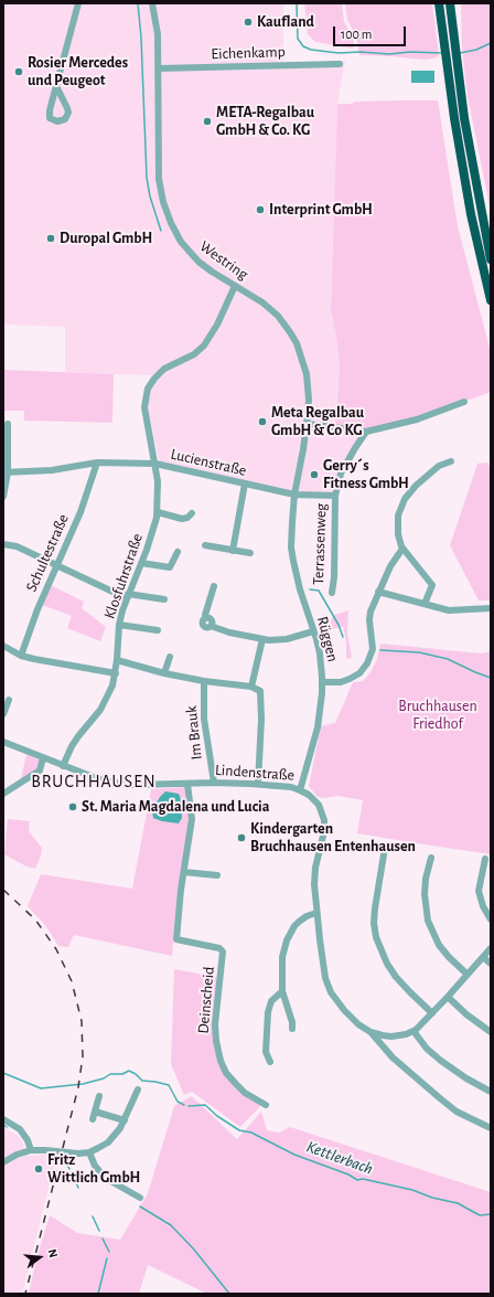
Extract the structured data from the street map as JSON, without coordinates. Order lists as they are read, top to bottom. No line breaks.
{"streets":{"street":["Eichenkamp","Westring","Lucienstraße","Terrassenweg","Schultestraße","Klosfuhrstraße","Rüggen","Im Brauk","Lindenstraße","Deinscheid"]},"crossings":[["Eichenkamp","Westring"],["Westring","Lucienstraße"],["Westring","Klosfuhrstraße"],["Westring","Rüggen"],["Lucienstraße","Terrassenweg"],["Lucienstraße","Schultestraße"],["Lucienstraße","Klosfuhrstraße"],["Lucienstraße","Rüggen"],["Klosfuhrstraße","Lindenstraße"],["Rüggen","Lindenstraße"],["Im Brauk","Lindenstraße"]],"districts":["BRUCHHAUSEN"],"water":["Kettlerbach"],"parks":["Bruchhausen Friedhof"],"places":["Kaufland","Rosier Mercedes und Peugeot","META-Regalbau GmbH & Co. KG","Interprint GmbH","Duropal GmbH","Meta Regalbau GmbH & Co KG","Gerry´s Fitness GmbH","St. Maria Magdalena und Lucia","Kindergarten Bruchhausen Entenhausen","Fritz Wittlich GmbH"],"scale_bar":"100 m","north":"right"}
